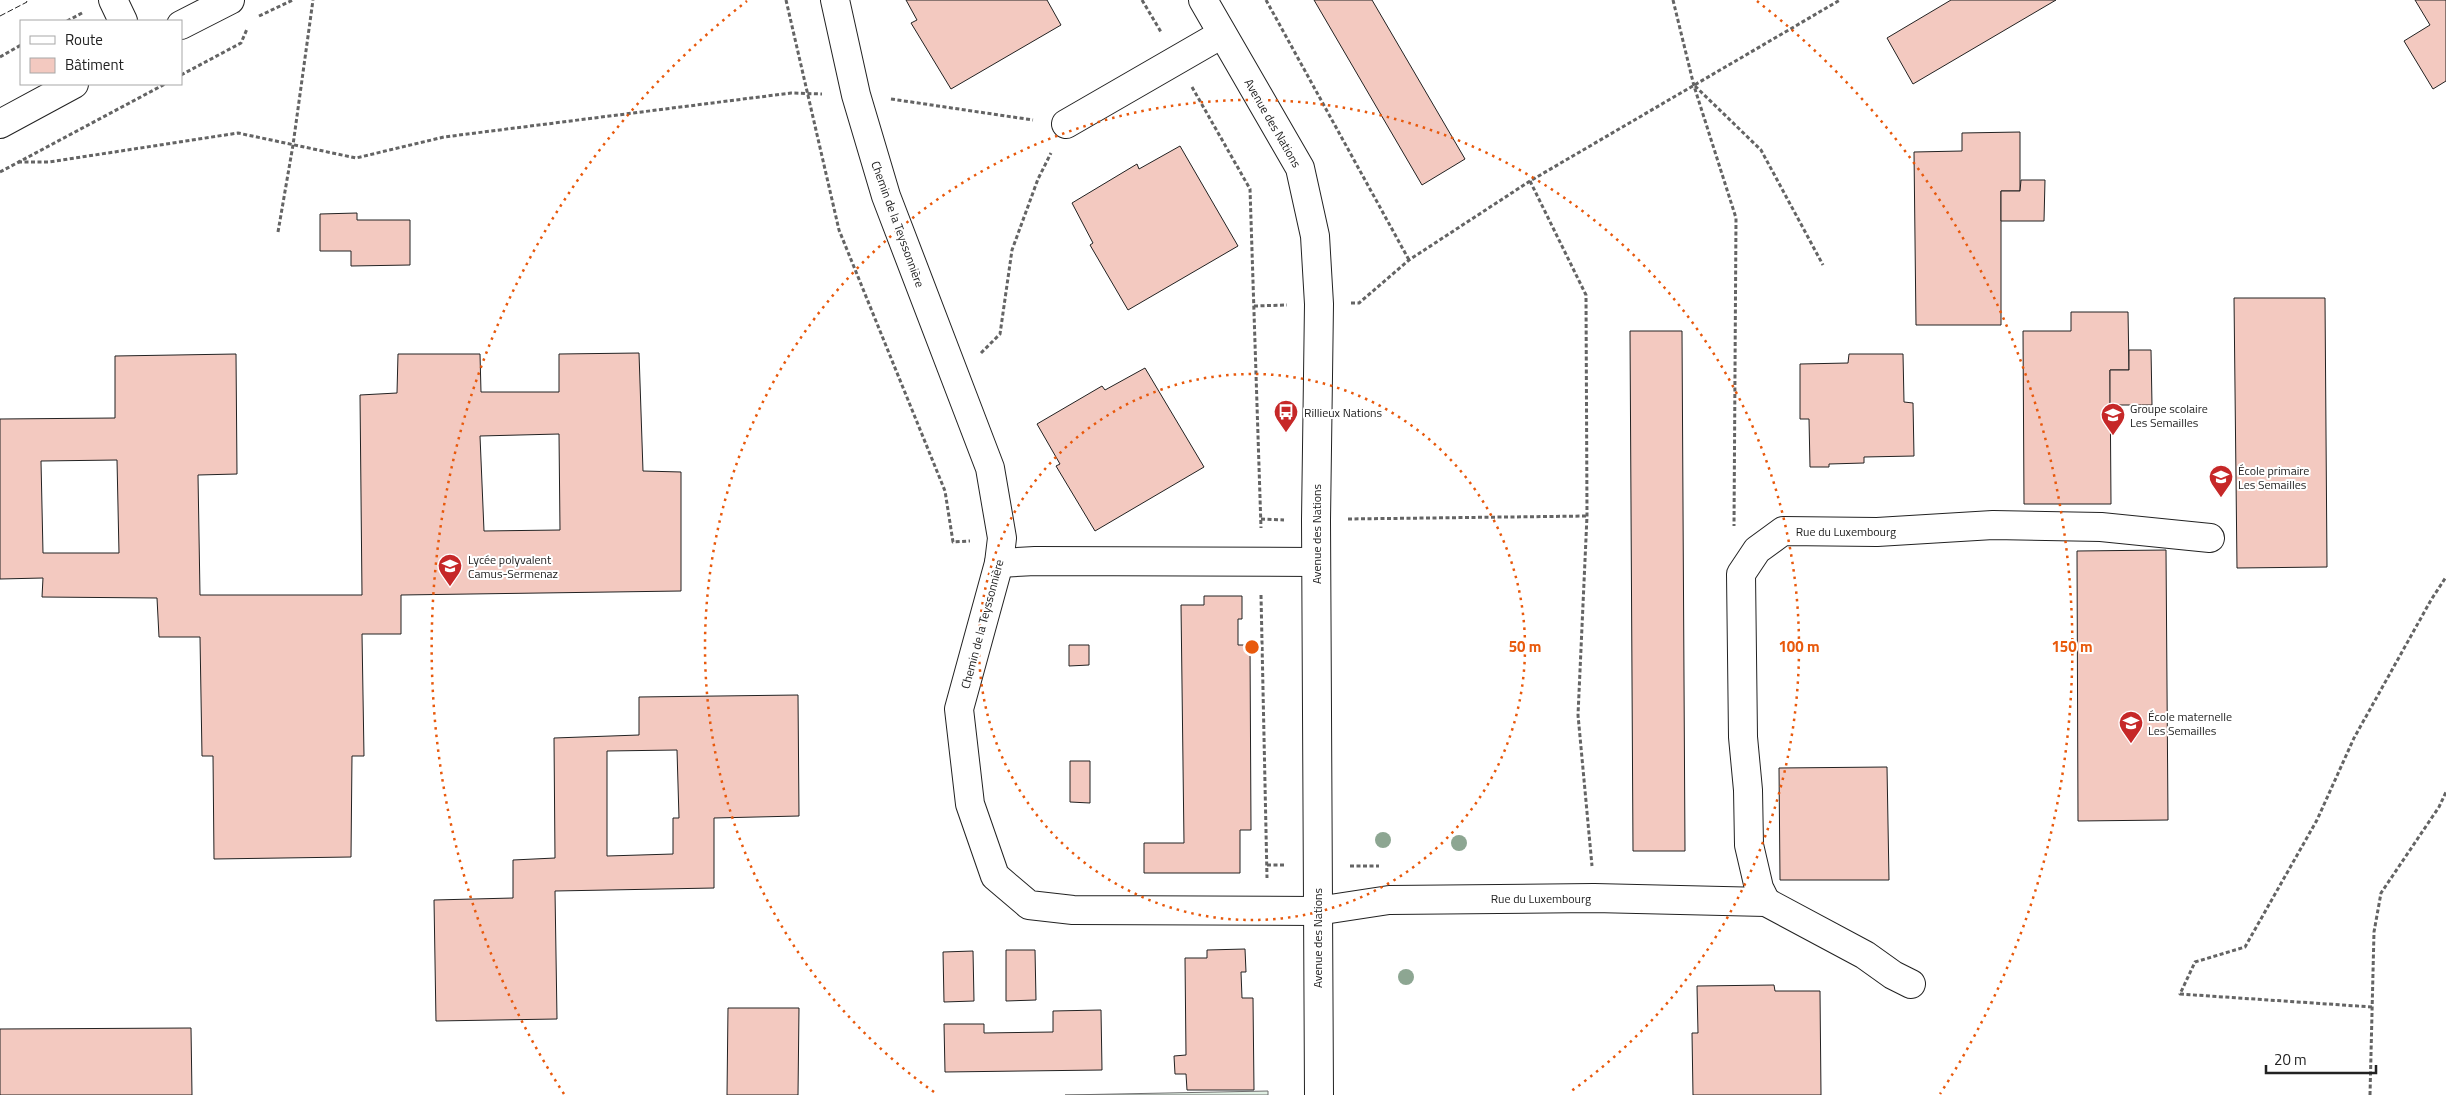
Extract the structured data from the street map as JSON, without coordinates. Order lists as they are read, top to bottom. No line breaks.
{"streets":{"street":["Avenue des Nations","Chemin de la Teyssonnière","Rue du Luxembourg"]},"crossings":[["Avenue des Nations","Chemin de la Teyssonnière"],["Avenue des Nations","Rue du Luxembourg"],["Chemin de la Teyssonnière","Rue du Luxembourg"]],"places":{"bus stop":["Rillieux Nations"],"school or university":["Groupe scolaire Les Semailles","École primaire Les Semailles","Lycée polyvalent Camus-Sermenaz","École maternelle Les Semailles"]},"legend":["Route","Bâtiment"],"scale_bar":"20 m","rings":["50 m","100 m","150 m"]}
